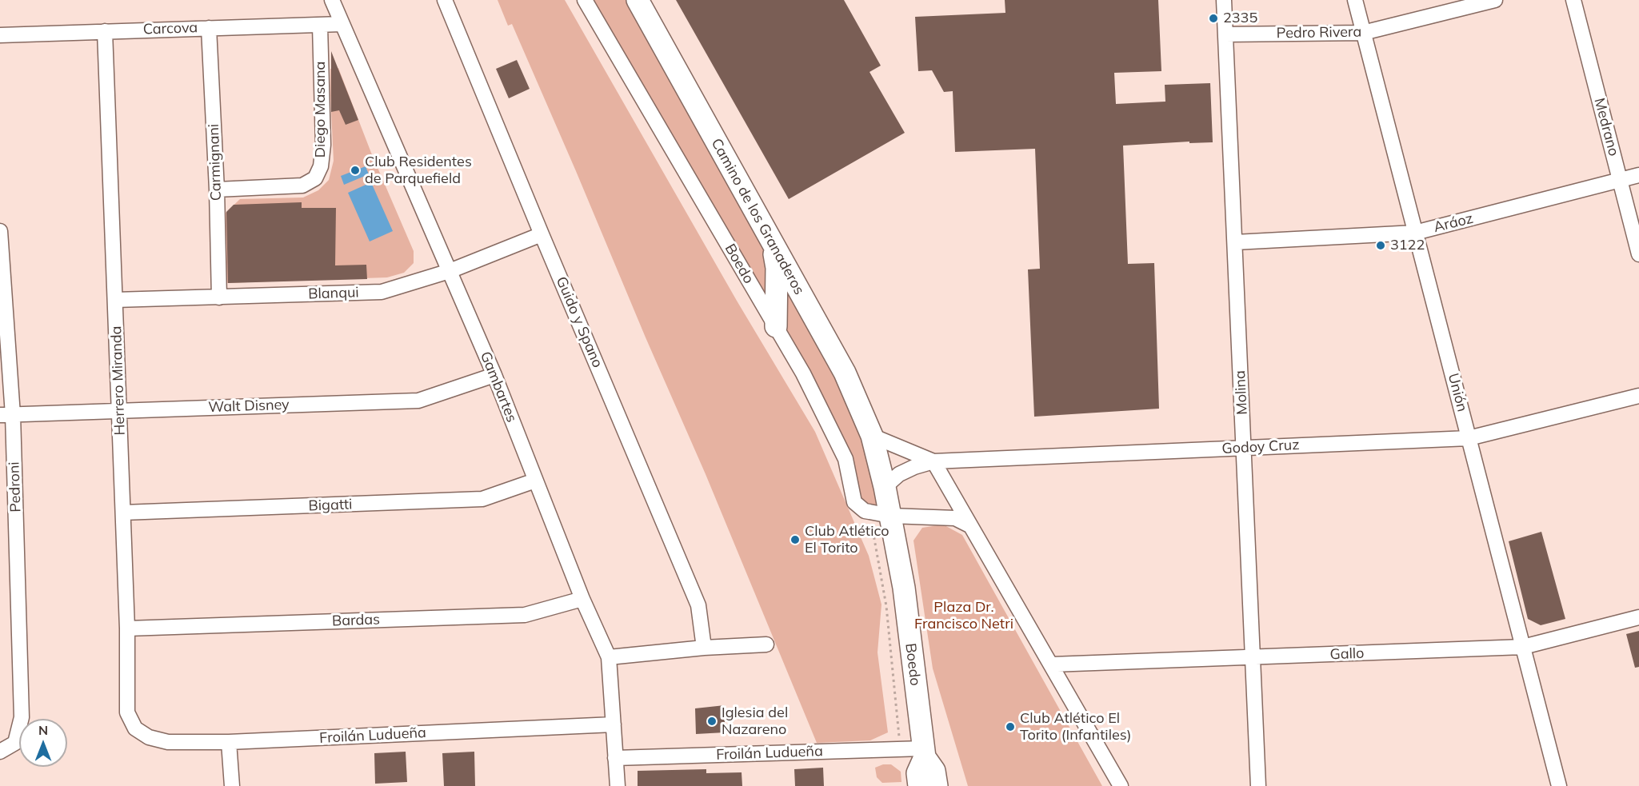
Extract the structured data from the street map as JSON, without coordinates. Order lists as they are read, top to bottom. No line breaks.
{"streets":{"main road":["Camino de los Granaderos","Boedo"],"street":["Carcova","Pedro Rivera","Diego Masana","Medrano","Carmignani","Aráoz","Blanqui","Guido y Spano","Herrero Miranda","Gambartes","Molina","Unión","Walt Disney","Godoy Cruz","Pedroni","Bigatti","Bardas","Gallo","Froilán Ludueña"]},"crossings":[["Carcova","Diego Masana"],["Carcova","Carmignani"],["Carcova","Herrero Miranda"],["Carcova","Gambartes"],["Pedro Rivera","Molina"],["Pedro Rivera","Unión"],["Diego Masana","Carmignani"],["Medrano","Aráoz"],["Carmignani","Blanqui"],["Camino de los Granaderos","Boedo"],["Camino de los Granaderos","Godoy Cruz"],["Aráoz","Molina"],["Aráoz","Unión"],["Boedo","Godoy Cruz"],["Boedo","Froilán Ludueña"],["Blanqui","Guido y Spano"],["Blanqui","Herrero Miranda"],["Blanqui","Gambartes"],["Herrero Miranda","Walt Disney"],["Herrero Miranda","Bigatti"],["Herrero Miranda","Bardas"],["Herrero Miranda","Froilán Ludueña"],["Gambartes","Walt Disney"],["Gambartes","Bigatti"],["Gambartes","Bardas"],["Gambartes","Froilán Ludueña"],["Molina","Godoy Cruz"],["Molina","Gallo"],["Unión","Godoy Cruz"],["Unión","Gallo"],["Walt Disney","Pedroni"]],"parks":["Plaza Dr. Francisco Netri"],"places":["2335","Club Residentes de Parquefield","3122","Club Atlético El Torito","Iglesia del Nazareno","Club Atlético El Torito (Infantiles)"],"north":"top"}
